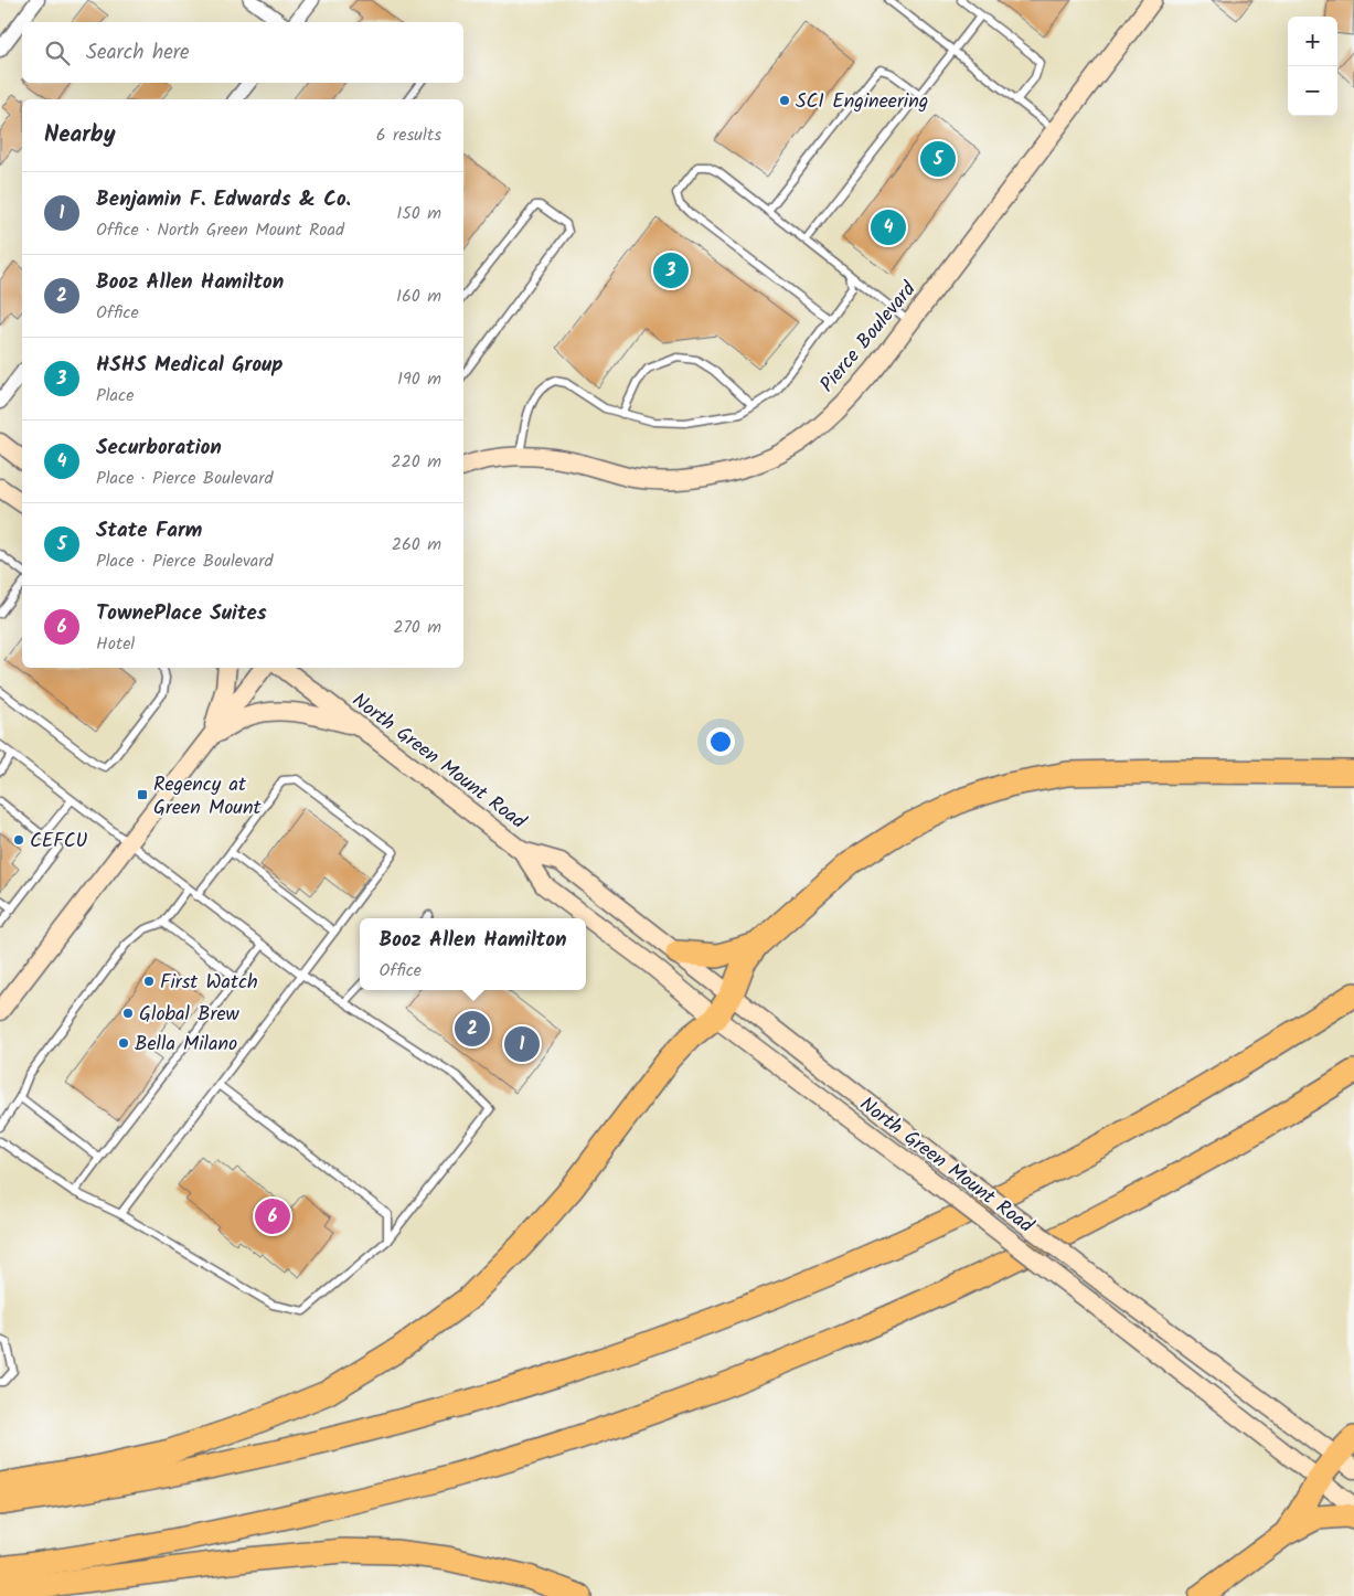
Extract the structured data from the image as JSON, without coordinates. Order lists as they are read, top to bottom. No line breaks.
{"streets":{"street":["Pierce Boulevard","North Green Mount Road"]},"places":{"other":["SCI Engineering","CEFCU","First Watch","Global Brew","Bella Milano"],"transit":["Regency at Green Mount"]},"page":{"map_buttons":["+","−"],"search":"Search here","heading":["Nearby","6 results"],"pins":["5","4","3","2","1","6"],"list":[{"mark":"1","name":"Benjamin F. Edwards & Co.","note":"Office · North Green Mount Road","value":"150 m"},{"mark":"2","name":"Booz Allen Hamilton","note":"Office","value":"160 m"},{"mark":"3","name":"HSHS Medical Group","note":"Place","value":"190 m"},{"mark":"4","name":"Securboration","note":"Place · Pierce Boulevard","value":"220 m"},{"mark":"5","name":"State Farm","note":"Place · Pierce Boulevard","value":"260 m"},{"mark":"6","name":"TownePlace Suites","note":"Hotel","value":"270 m"}],"popup":["Booz Allen Hamilton","Office"]}}
